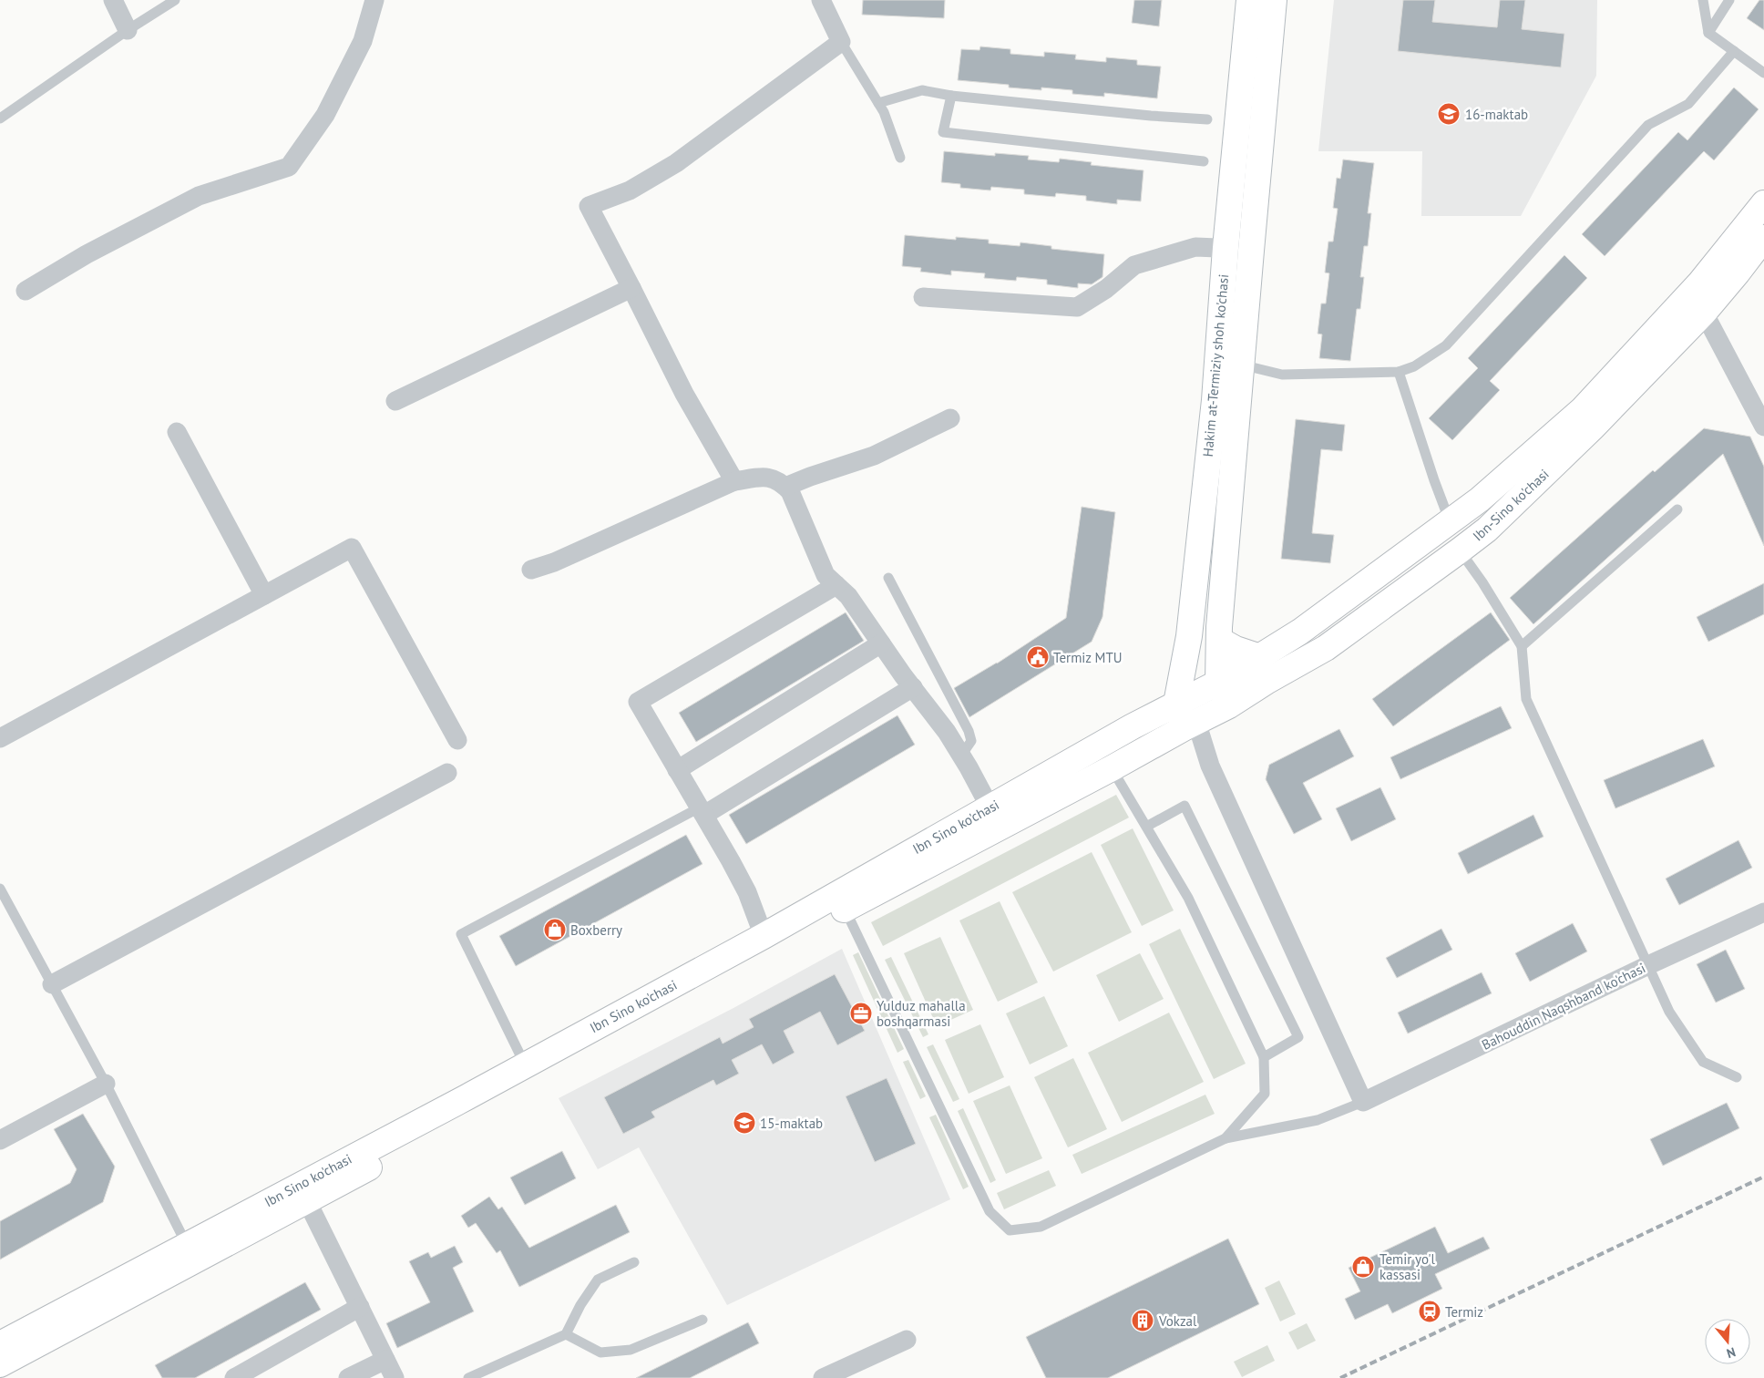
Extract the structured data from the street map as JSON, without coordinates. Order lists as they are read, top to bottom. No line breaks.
{"streets":{"main road":["Hakim at-Termiziy shoh ko'chasi","Ibn-Sino ko'chasi","Ibn Sino ko'chasi"],"street":["Bahouddin Naqshband ko'chasi"]},"crossings":[["Hakim at-Termiziy shoh ko'chasi","Ibn-Sino ko'chasi"],["Hakim at-Termiziy shoh ko'chasi","Ibn Sino ko'chasi"],["Ibn-Sino ko'chasi","Ibn Sino ko'chasi"]],"places":{"school or university":["16-maktab","15-maktab"],"public building":["Termiz MTU"],"shop":["Boxberry","Temir yo'l kassasi"],"office":["Yulduz mahalla boshqarmasi"],"station":["Termiz"],"building":["Vokzal"]},"north":"bottom"}
